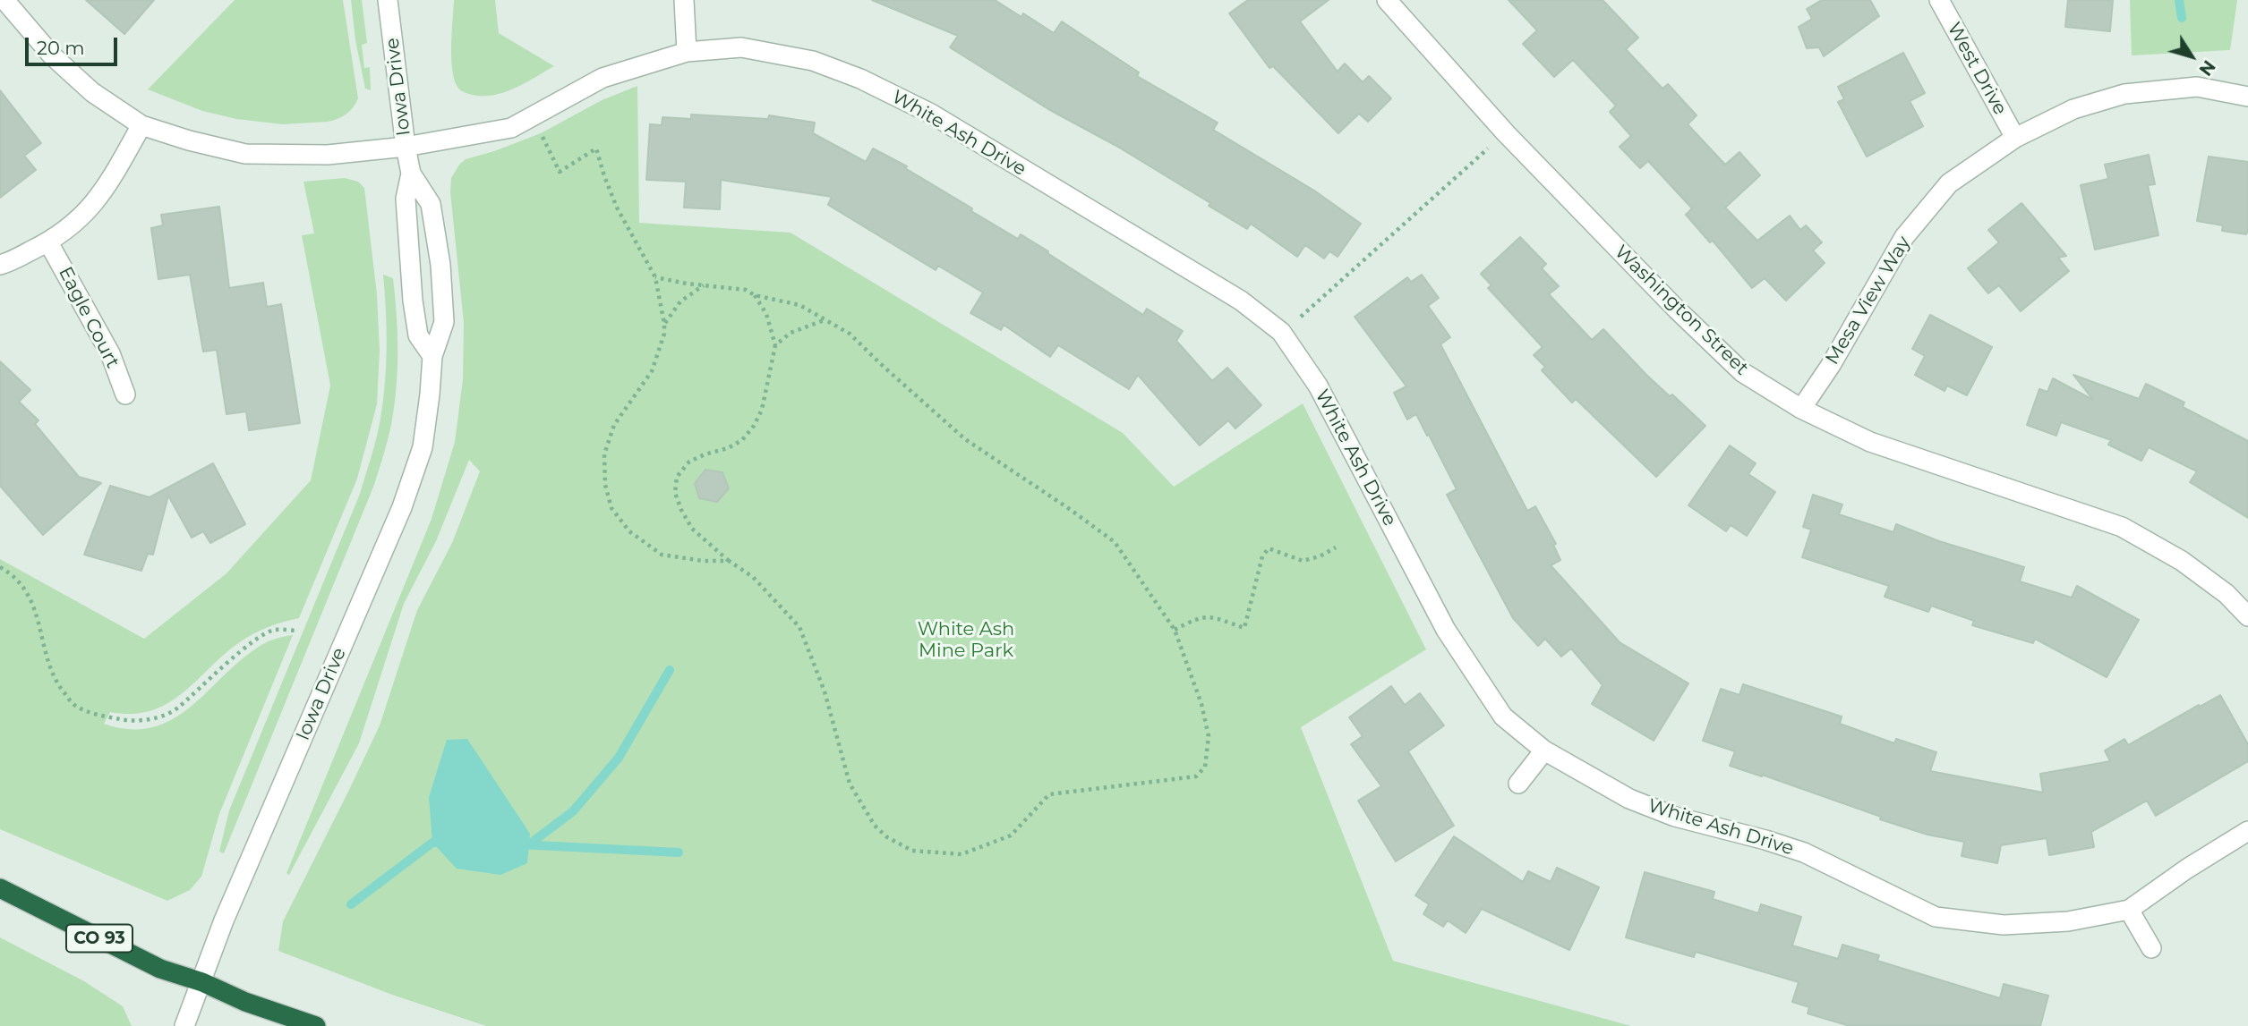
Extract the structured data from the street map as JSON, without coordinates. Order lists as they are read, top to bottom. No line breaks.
{"streets":{"highway":["CO 93"],"street":["West Drive","Iowa Drive","White Ash Drive","Mesa View Way","Washington Street","Eagle Court"]},"crossings":[["West Drive","Mesa View Way"],["Iowa Drive","White Ash Drive"],["Iowa Drive","CO 93"],["Mesa View Way","Washington Street"]],"parks":["White Ash Mine Park"],"scale_bar":"20 m","north":"bottom right"}
